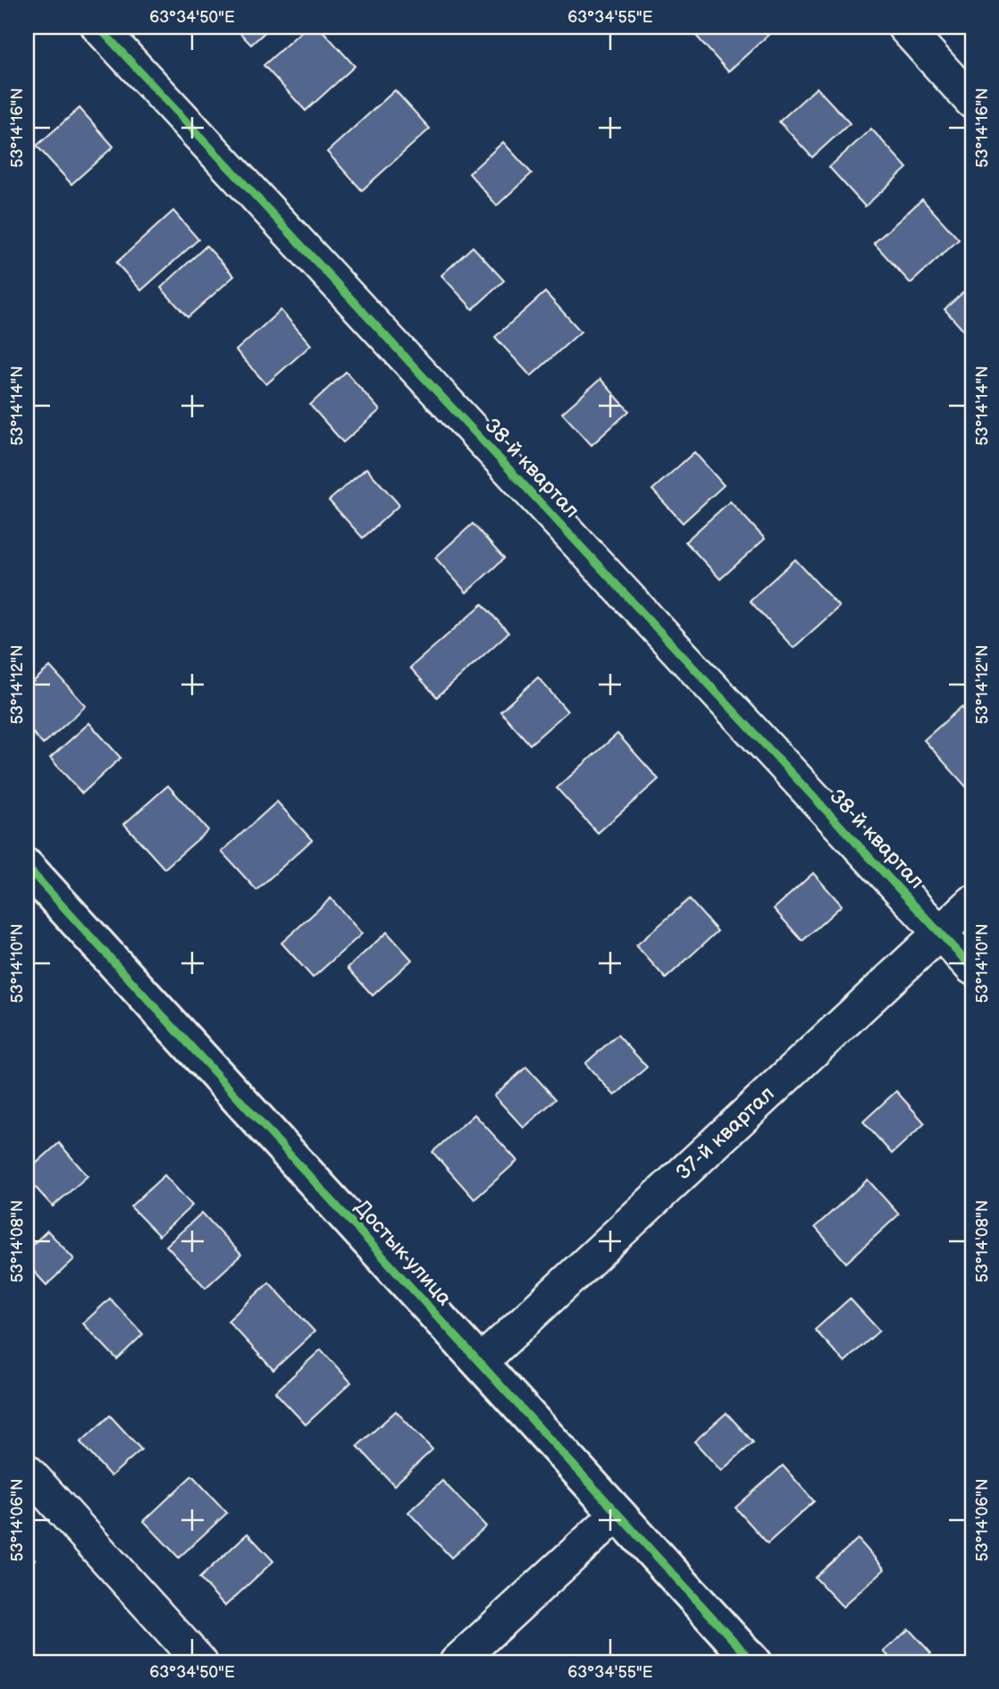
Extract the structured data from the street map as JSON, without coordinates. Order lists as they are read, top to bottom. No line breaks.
{"streets":{"street":["38-й квартал","37-й квартал","Достык улица"]},"crossings":[["38-й квартал","37-й квартал"],["37-й квартал","Достык улица"]],"coordinates":["63°34'50\"E","63°34'55\"E","53°14'16\"N","53°14'14\"N","53°14'12\"N","53°14'10\"N","53°14'08\"N","53°14'06\"N"]}
